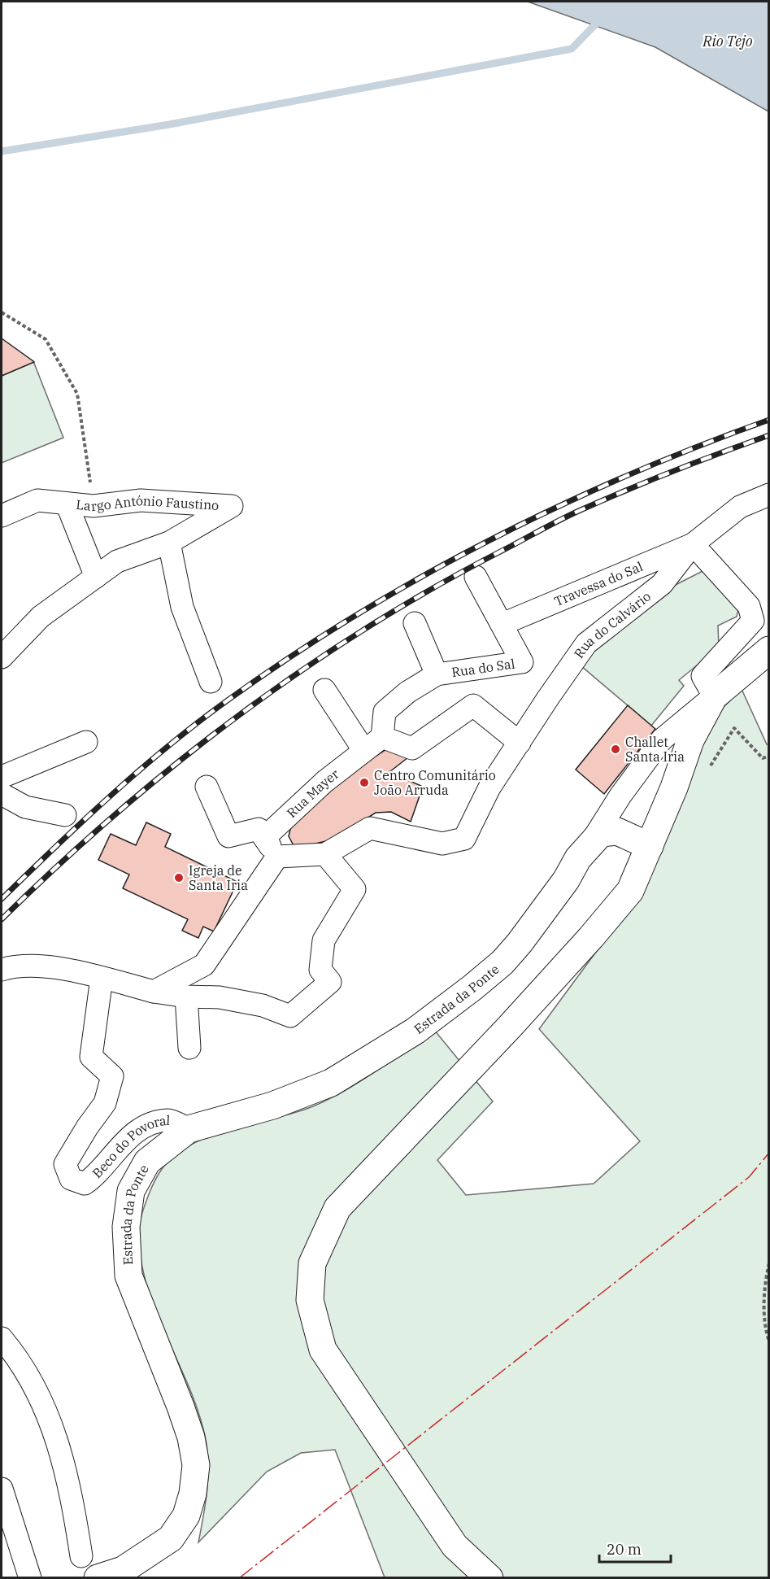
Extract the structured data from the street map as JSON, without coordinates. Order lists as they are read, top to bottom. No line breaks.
{"streets":{"main road":["Estrada da Ponte"],"street":["Largo António Faustino","Travessa do Sal","Rua do Calvário","Rua do Sal","Rua Mayer","Beco do Povoral"]},"crossings":[["Travessa do Sal","Rua do Calvário"],["Travessa do Sal","Rua do Sal"],["Rua do Sal","Rua Mayer"],["Estrada da Ponte","Beco do Povoral"]],"water":["Rio Tejo"],"places":["Challet Santa Iria","Centro Comunitário João Arruda","Igreja de Santa Iria"],"scale_bar":"20 m"}
